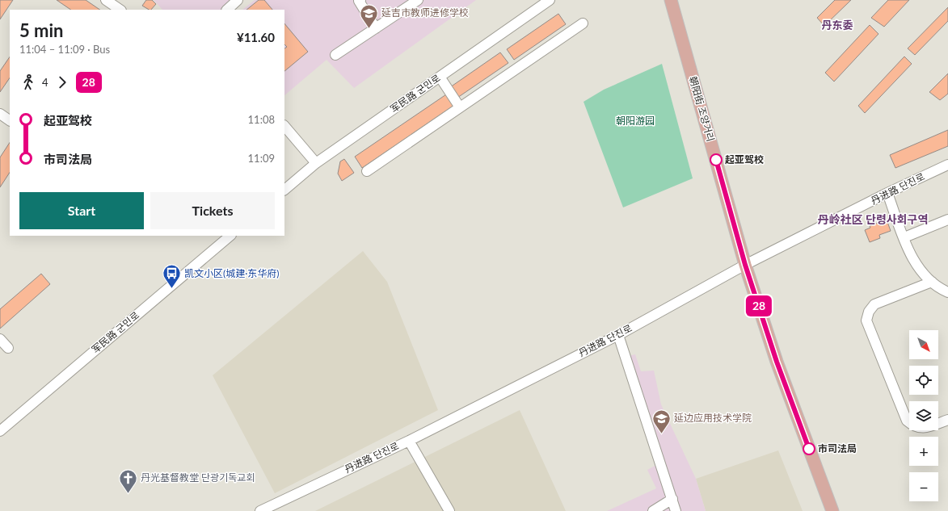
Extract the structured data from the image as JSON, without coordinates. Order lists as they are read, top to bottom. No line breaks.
{"streets":{"main road":["朝阳街 조양거리"],"street":["军民路 군민로","丹进路 단진로"]},"crossings":[["朝阳街 조양거리","丹进路 단진로"]],"districts":["丹东委","丹岭社区 단령사회구역"],"parks":["朝阳游园"],"places":{"school or university":["延吉市教师进修学校","延边应用技术学院"],"other":["起亚驾校","市司法局"],"bus stop":["凯文小区(城建·东华府)"],"church":["丹光基督教堂 단광기독교회"]},"lines":["bus line 28"],"north":"bottom right","page":{"on_map":"28","heading":["5 min","11:04 – 11:09 · Bus","¥11.60"],"legs":["4","28"],"list":[{"name":"起亚驾校","value":"11:08"},{"name":"市司法局","value":"11:09"}],"buttons":["Start","Tickets"],"map_buttons":["+","−"]}}
